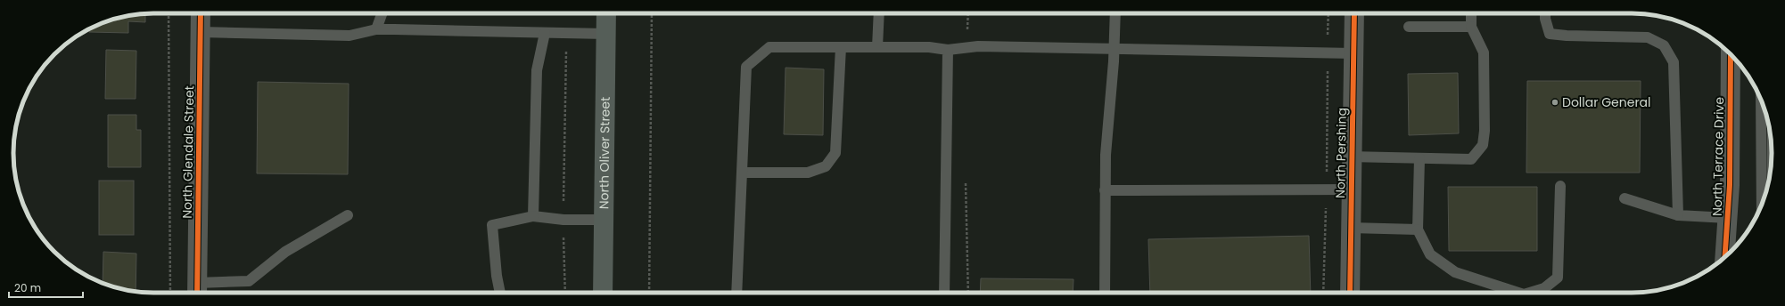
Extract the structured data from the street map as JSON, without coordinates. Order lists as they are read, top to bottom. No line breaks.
{"streets":{"main road":["North Oliver Street"],"street":["North Glendale Street","North Pershing","North Terrace Drive"]},"places":["Dollar General"],"scale_bar":"20 m"}
